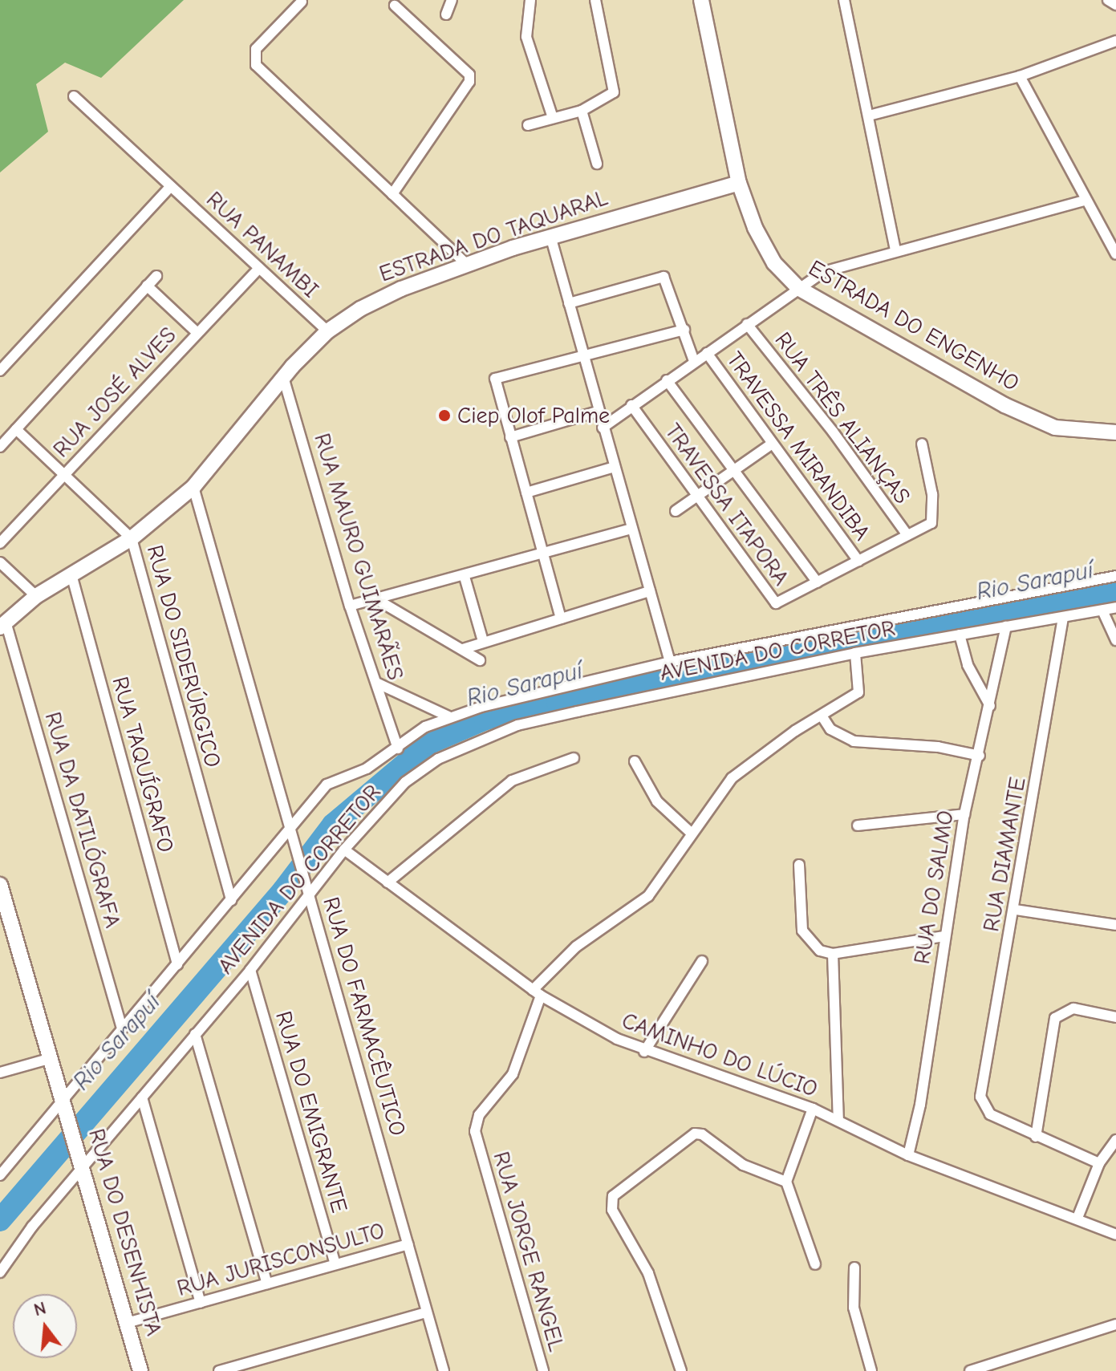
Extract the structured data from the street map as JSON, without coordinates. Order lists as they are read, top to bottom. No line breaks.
{"streets":{"street":["ESTRADA DO TAQUARAL","RUA PANAMBI","ESTRADA DO ENGENHO","RUA JOSÉ ALVES","RUA TRÊS ALIANÇAS","TRAVESSA MIRANDIBA","TRAVESSA ITAPORA","RUA MAURO GUIMARÃES","AVENIDA DO CORRETOR","RUA DO SIDERÚRGICO","RUA TAQUÍGRAFO","RUA DA DATILÓGRAFA","RUA DIAMANTE","RUA DO SALMO","RUA DO FARMACÊUTICO","CAMINHO DO LÚCIO","RUA DO EMIGRANTE","RUA DO DESENHISTA","RUA JORGE RANGEL","RUA JURISCONSULTO"]},"crossings":[["ESTRADA DO TAQUARAL","RUA PANAMBI"],["ESTRADA DO TAQUARAL","ESTRADA DO ENGENHO"],["ESTRADA DO TAQUARAL","RUA MAURO GUIMARÃES"],["ESTRADA DO TAQUARAL","RUA DO SIDERÚRGICO"],["ESTRADA DO TAQUARAL","RUA TAQUÍGRAFO"],["ESTRADA DO TAQUARAL","RUA DA DATILÓGRAFA"],["ESTRADA DO TAQUARAL","RUA DO FARMACÊUTICO"],["RUA PANAMBI","RUA JOSÉ ALVES"],["RUA JOSÉ ALVES","RUA DO SIDERÚRGICO"],["RUA TRÊS ALIANÇAS","TRAVESSA ITAPORA"],["TRAVESSA MIRANDIBA","TRAVESSA ITAPORA"],["RUA MAURO GUIMARÃES","AVENIDA DO CORRETOR"],["AVENIDA DO CORRETOR","RUA DO SIDERÚRGICO"],["AVENIDA DO CORRETOR","RUA TAQUÍGRAFO"],["AVENIDA DO CORRETOR","RUA DA DATILÓGRAFA"],["AVENIDA DO CORRETOR","RUA DIAMANTE"],["AVENIDA DO CORRETOR","RUA DO SALMO"],["AVENIDA DO CORRETOR","RUA DO FARMACÊUTICO"],["AVENIDA DO CORRETOR","CAMINHO DO LÚCIO"],["AVENIDA DO CORRETOR","RUA DO EMIGRANTE"],["AVENIDA DO CORRETOR","RUA DO DESENHISTA"],["RUA DO SALMO","CAMINHO DO LÚCIO"],["RUA DO FARMACÊUTICO","RUA JURISCONSULTO"],["CAMINHO DO LÚCIO","RUA JORGE RANGEL"],["RUA DO EMIGRANTE","RUA JURISCONSULTO"],["RUA DO DESENHISTA","RUA JURISCONSULTO"]],"water":["Rio Sarapuí"],"places":["Ciep Olof Palme"],"north":"top"}
